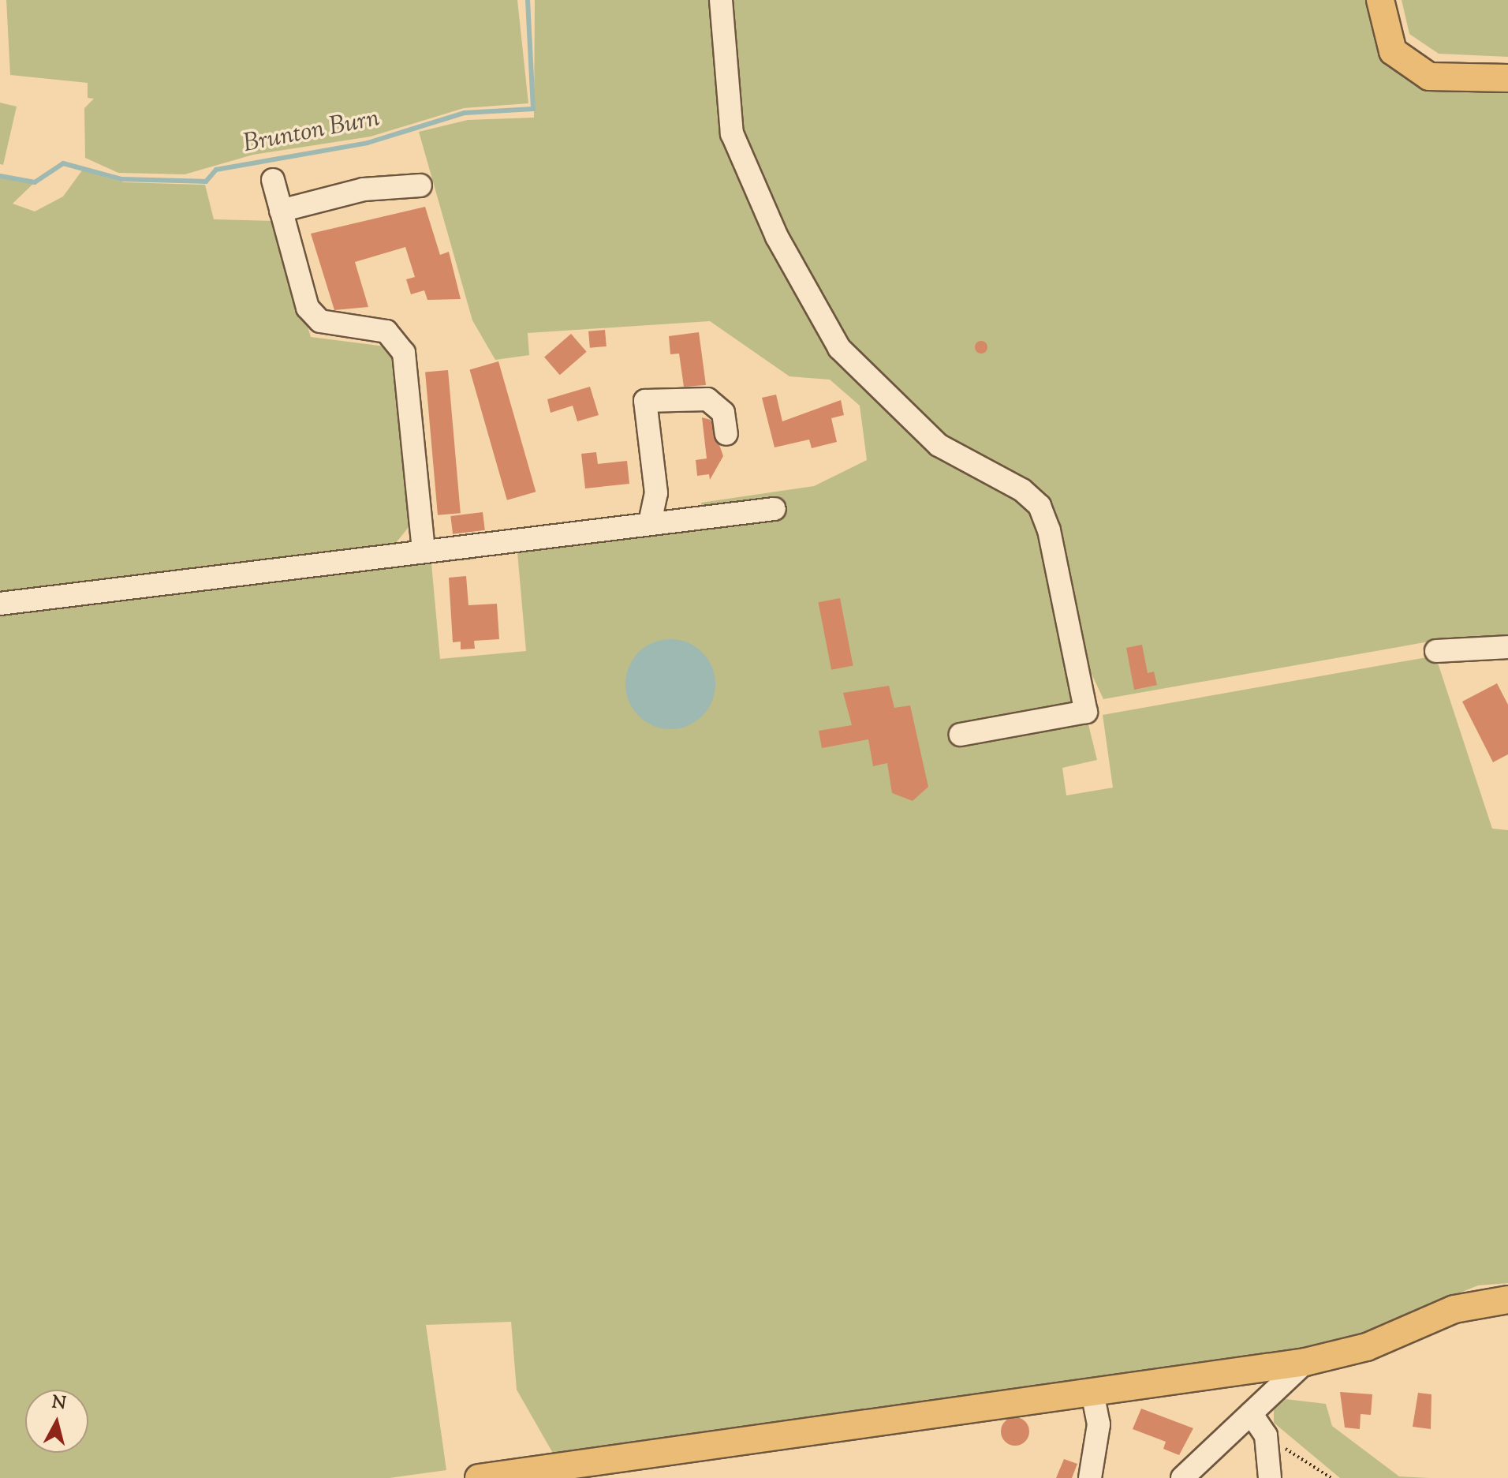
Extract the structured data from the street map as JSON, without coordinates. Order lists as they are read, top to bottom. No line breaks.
{"water":["Brunton Burn"],"north":"top"}
